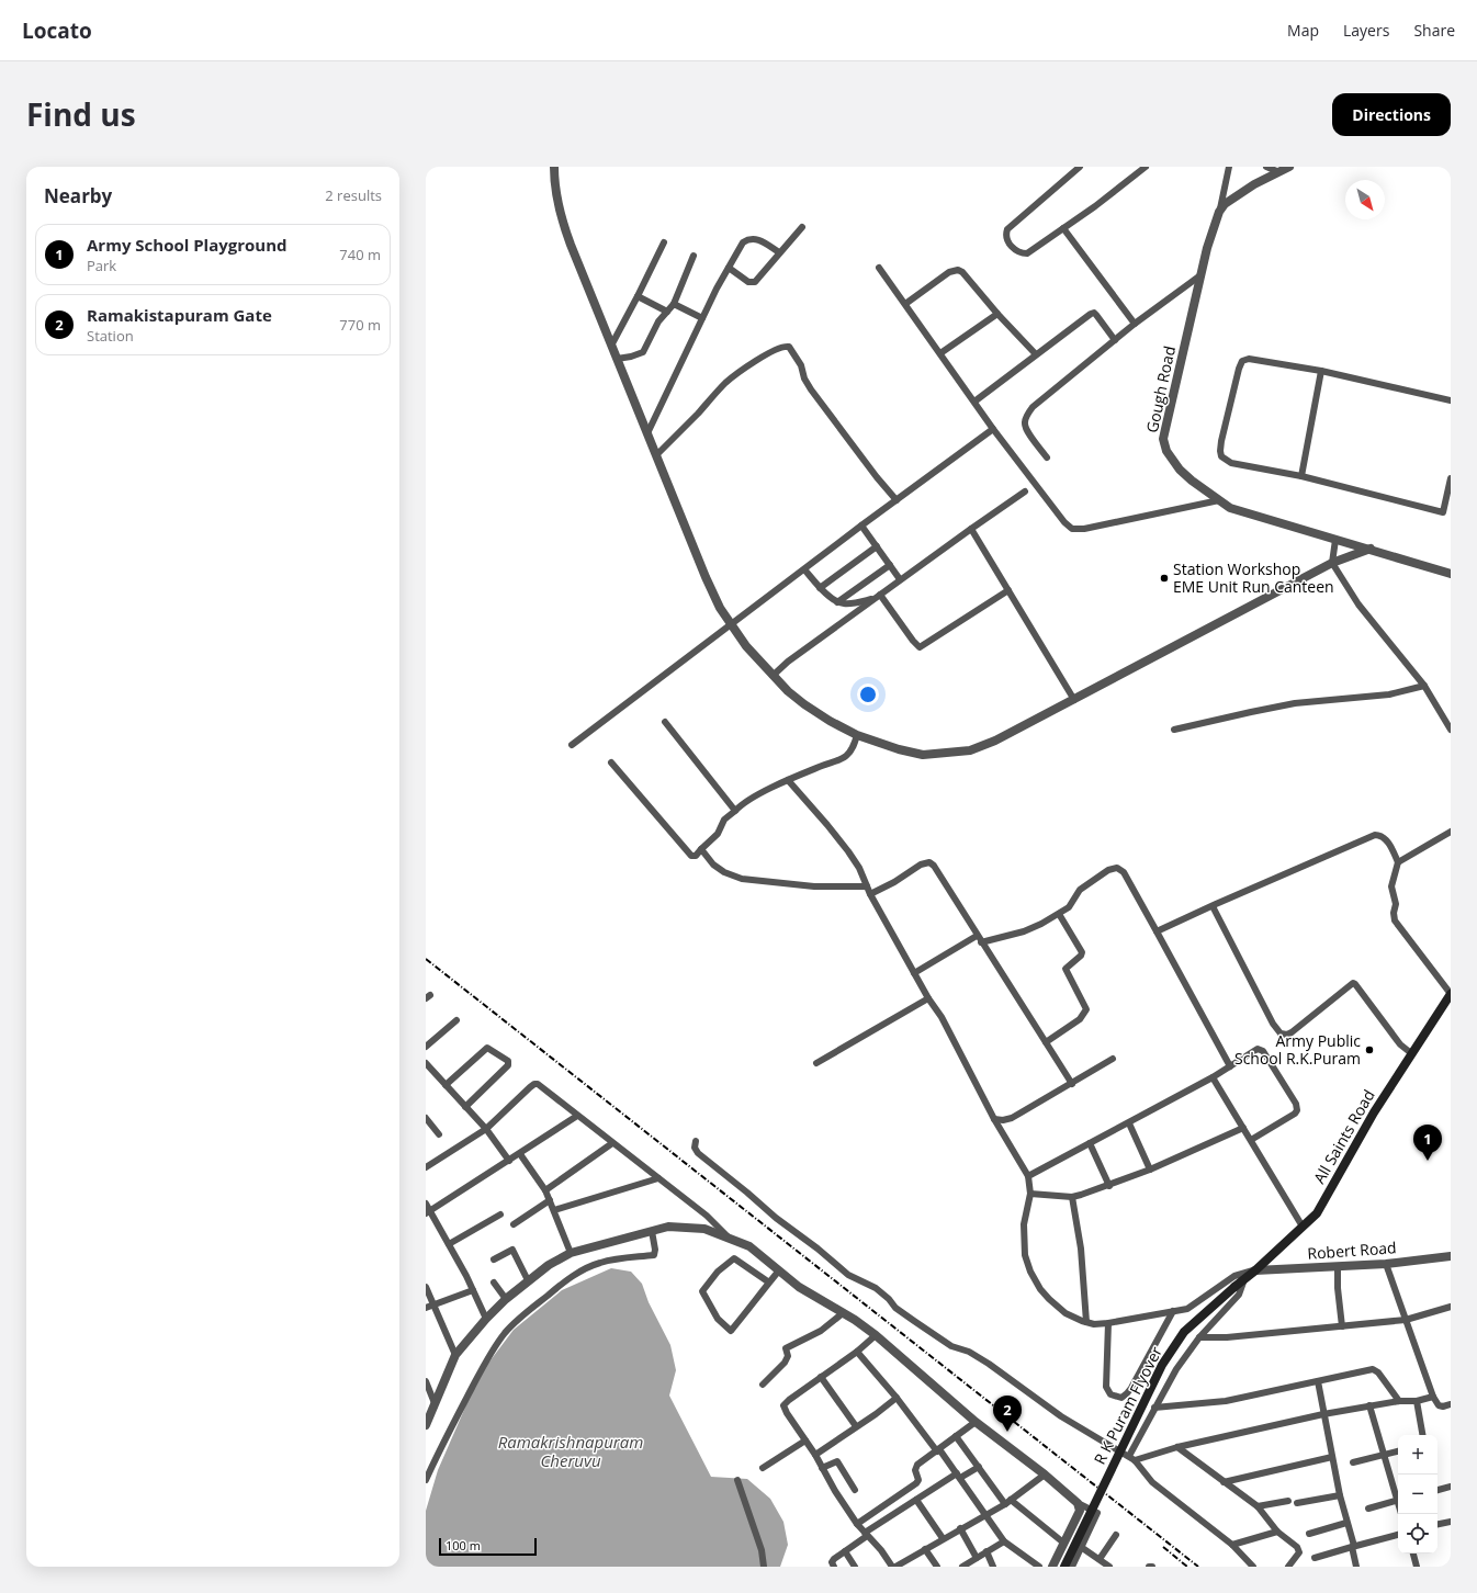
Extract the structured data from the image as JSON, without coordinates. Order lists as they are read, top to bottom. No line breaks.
{"streets":{"main road":["All Saints Road","R K Puram Flyover"],"street":["Gough Road","Robert Road"]},"crossings":[["All Saints Road","Robert Road"],["All Saints Road","R K Puram Flyover"]],"water":["Ramakrishnapuram Cheruvu"],"places":["Station Workshop EME Unit Run Canteen","Army Public School R.K.Puram"],"scale_bar":"100 m","north":"bottom right","page":{"header":"Locato","nav":["Map","Layers","Share"],"title":"Find us","buttons":"Directions","heading":["Nearby","2 results"],"list":[{"mark":"1","name":"Army School Playground","note":"Park","value":"740 m"},{"mark":"2","name":"Ramakistapuram Gate","note":"Station","value":"770 m"}],"pins":["1","2"],"map_buttons":["+","−"],"scale":"100 m"}}
